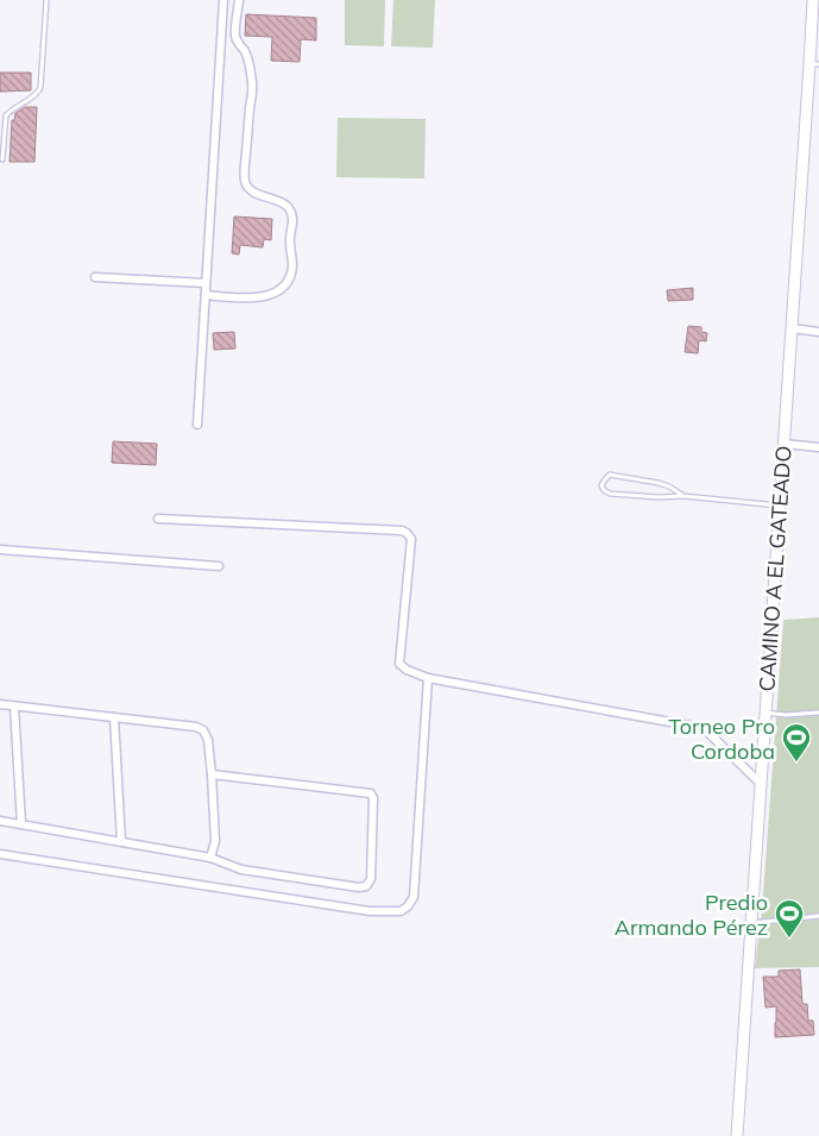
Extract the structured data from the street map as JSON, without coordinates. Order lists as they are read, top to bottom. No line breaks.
{"streets":{"street":["CAMINO A EL GATEADO"]},"places":{"sports":["Torneo Pro Cordoba","Predio Armando Pérez"]}}
